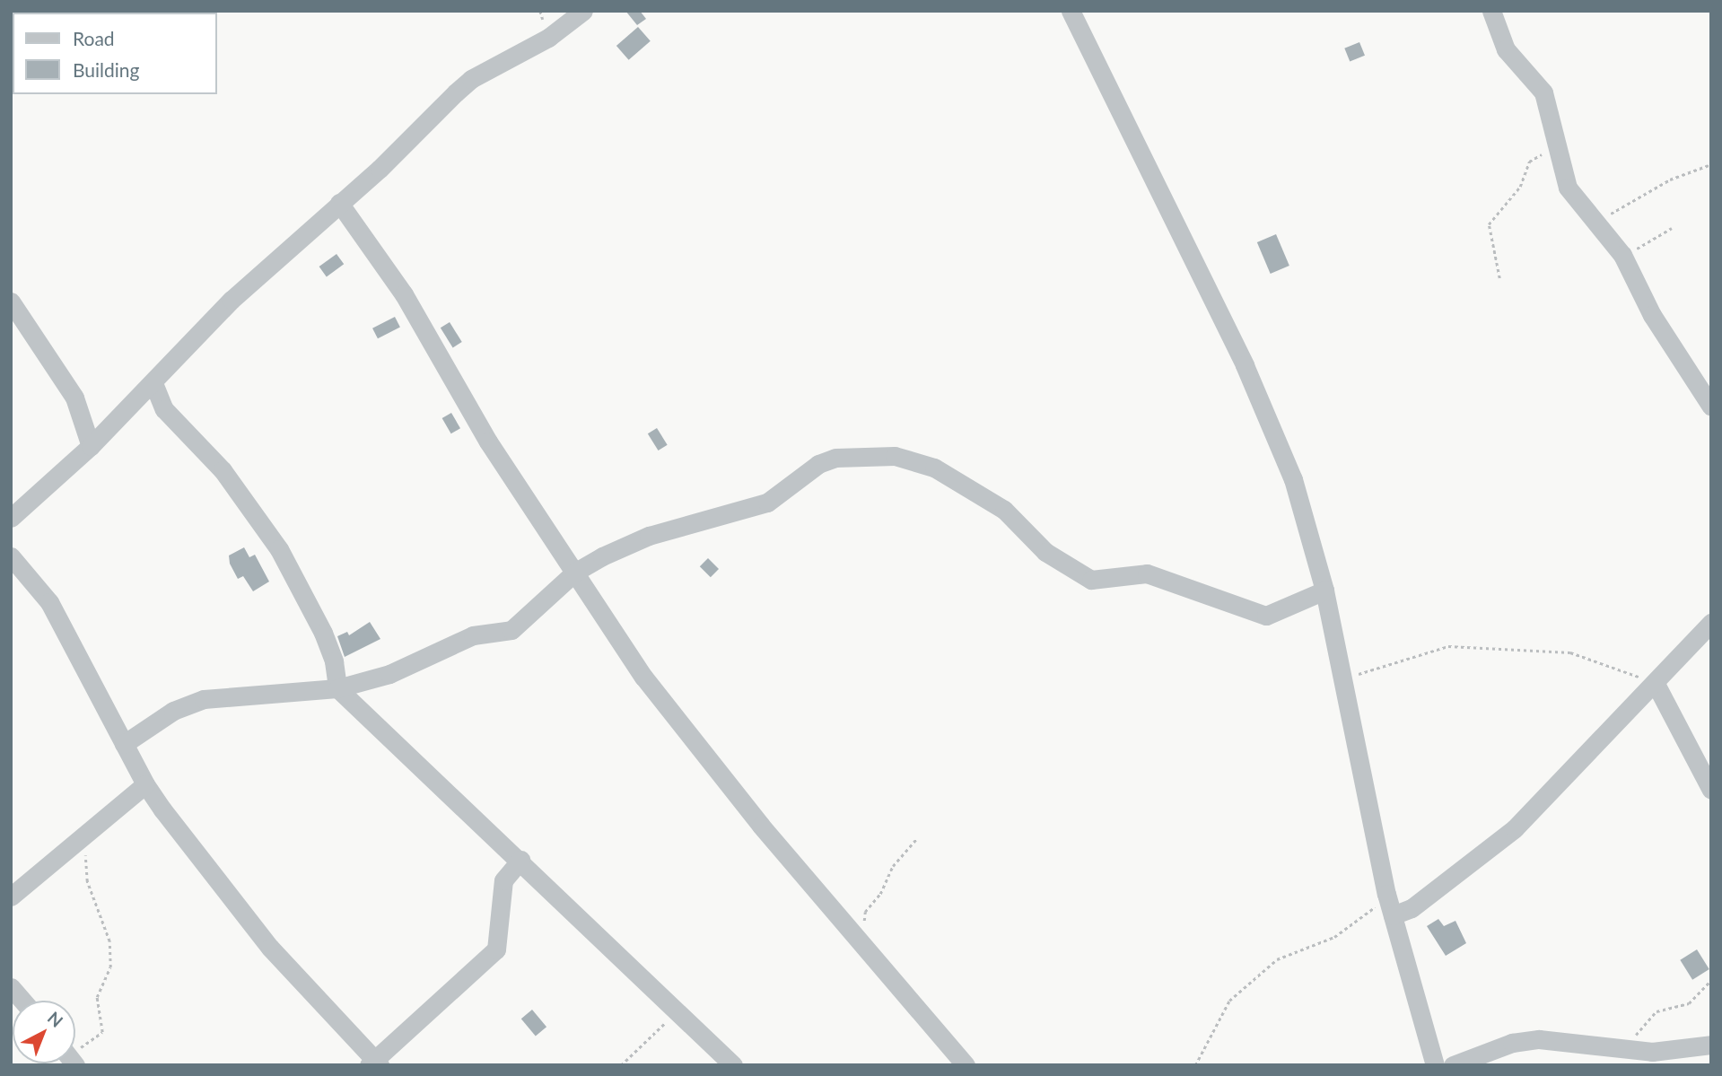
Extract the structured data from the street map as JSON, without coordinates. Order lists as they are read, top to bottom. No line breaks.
{"legend":["Road","Building"],"north":"top right"}
